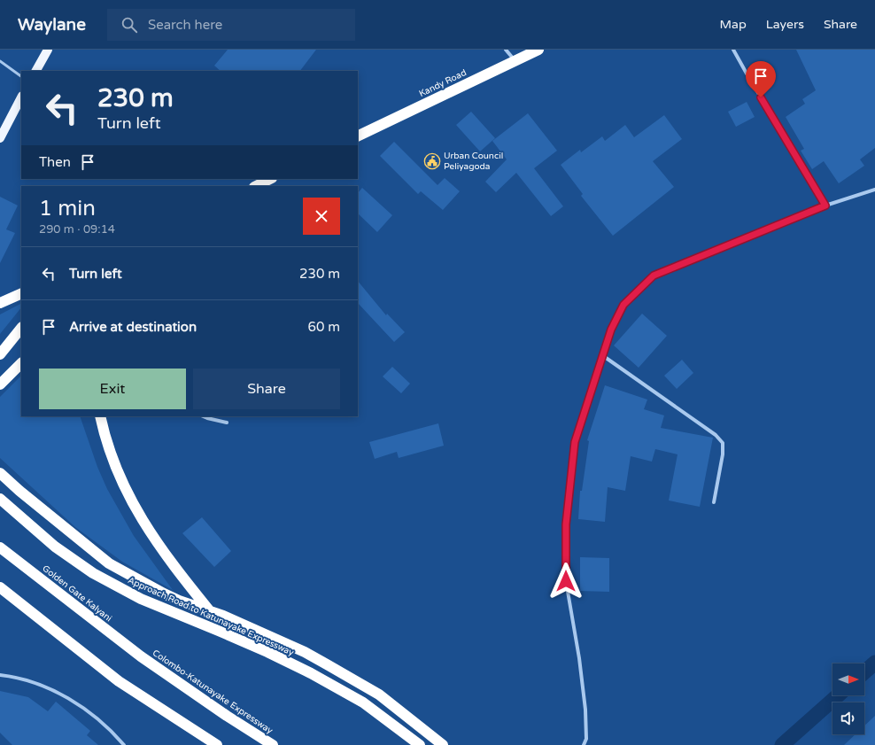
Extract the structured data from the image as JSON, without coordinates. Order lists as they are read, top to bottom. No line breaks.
{"streets":{"highway":["Kandy Road","Golden Gate Kalyani","Approach Road to Katunayake Expressway","Colombo-Katunayake Expressway"]},"crossings":[["Golden Gate Kalyani","Colombo-Katunayake Expressway"]],"places":{"public building":["Urban Council Peliyagoda"]},"north":"right","page":{"header":"Waylane","search":"Search here","nav":["Map","Layers","Share"],"turn":["230 m","Turn left"],"then":"Then","heading":["1 min","290 m · 09:14"],"list":[{"name":"Turn left","value":"230 m"},{"name":"Arrive at destination","value":"60 m"}],"buttons":["Exit","Share"]}}
